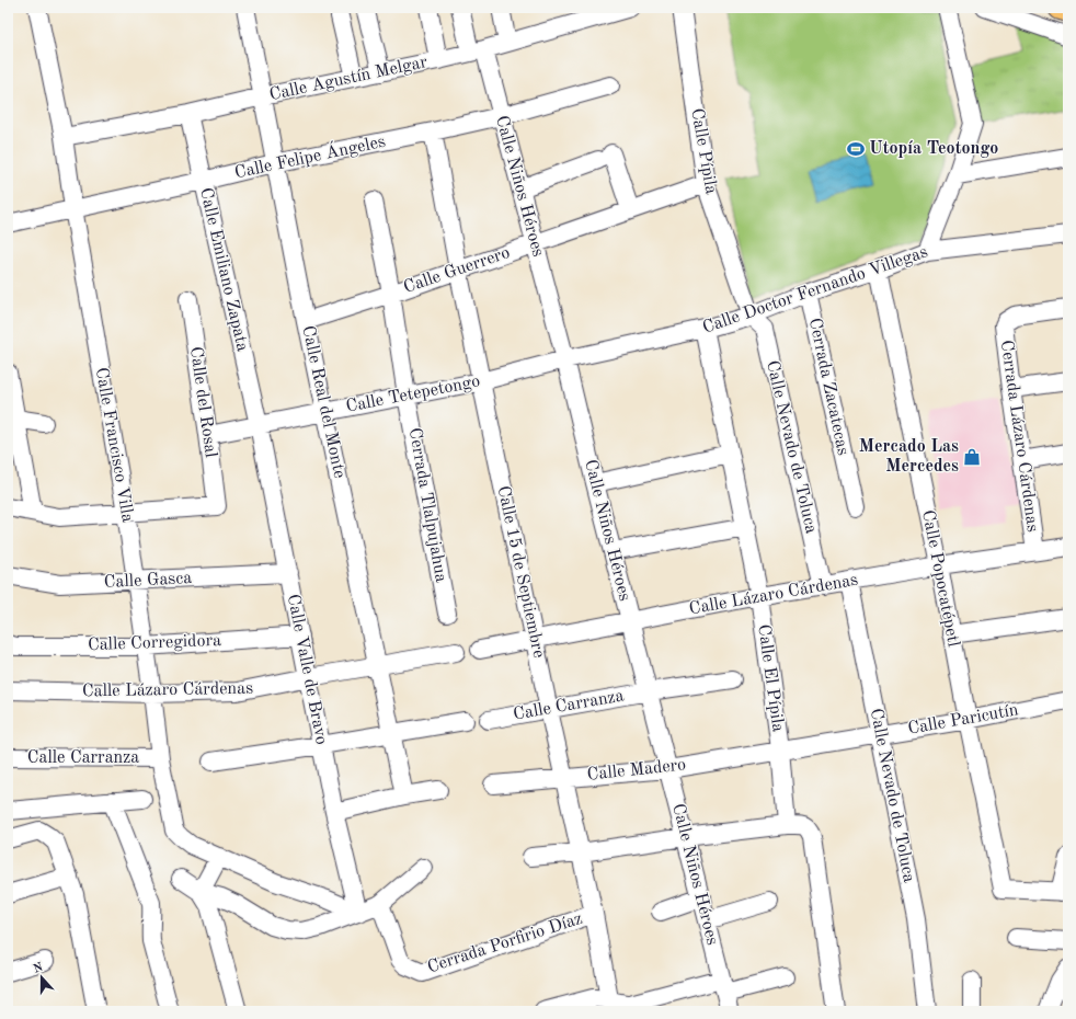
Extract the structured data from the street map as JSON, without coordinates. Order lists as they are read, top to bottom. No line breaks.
{"streets":{"street":["Calle Agustín Melgar","Calle Pípila","Calle Felipe Ángeles","Calle Niños Héroes","Calle Emiliano Zapata","Calle Guerrero","Calle Doctor Fernando Villegas","Cerrada Zacatecas","Calle Tetepetongo","Calle del Rosal","Calle Real del Monte","Cerrada Lázaro Cárdenas","Calle Francisco Villa","Calle Nevado de Toluca","Cerrada Tlalpujahua","Calle 15 de Septiembre","Calle Popocatépetl","Calle Gasca","Calle Lázaro Cárdenas","Calle Corregidora","Calle Valle de Bravo","Calle El Pípila","Calle Carranza","Calle Paricutín","Calle Madero","Cerrada Porfirio Díaz"]},"crossings":[["Calle Agustín Melgar","Calle Niños Héroes"],["Calle Agustín Melgar","Calle Emiliano Zapata"],["Calle Agustín Melgar","Calle Real del Monte"],["Calle Agustín Melgar","Calle Francisco Villa"],["Calle Pípila","Calle Guerrero"],["Calle Pípila","Calle Doctor Fernando Villegas"],["Calle Pípila","Calle Nevado de Toluca"],["Calle Felipe Ángeles","Calle Niños Héroes"],["Calle Felipe Ángeles","Calle Emiliano Zapata"],["Calle Felipe Ángeles","Calle Real del Monte"],["Calle Felipe Ángeles","Calle Francisco Villa"],["Calle Felipe Ángeles","Calle 15 de Septiembre"],["Calle Niños Héroes","Calle Guerrero"],["Calle Niños Héroes","Calle Doctor Fernando Villegas"],["Calle Niños Héroes","Calle Tetepetongo"],["Calle Niños Héroes","Calle Lázaro Cárdenas"],["Calle Niños Héroes","Calle Carranza"],["Calle Niños Héroes","Calle Madero"],["Calle Emiliano Zapata","Calle Tetepetongo"],["Calle Emiliano Zapata","Calle Valle de Bravo"],["Calle Guerrero","Calle Real del Monte"],["Calle Guerrero","Cerrada Tlalpujahua"],["Calle Guerrero","Calle 15 de Septiembre"],["Calle Doctor Fernando Villegas","Cerrada Zacatecas"],["Calle Doctor Fernando Villegas","Calle Tetepetongo"],["Calle Doctor Fernando Villegas","Calle Nevado de Toluca"],["Calle Doctor Fernando Villegas","Calle Popocatépetl"],["Calle Doctor Fernando Villegas","Calle El Pípila"],["Calle Tetepetongo","Calle del Rosal"],["Calle Tetepetongo","Calle Real del Monte"],["Calle Tetepetongo","Cerrada Tlalpujahua"],["Calle Tetepetongo","Calle 15 de Septiembre"],["Calle Tetepetongo","Calle Valle de Bravo"],["Calle del Rosal","Calle Francisco Villa"],["Calle Real del Monte","Calle Lázaro Cárdenas"],["Cerrada Lázaro Cárdenas","Calle Lázaro Cárdenas"],["Calle Francisco Villa","Calle Gasca"],["Calle Francisco Villa","Calle Lázaro Cárdenas"],["Calle Francisco Villa","Calle Corregidora"],["Calle Francisco Villa","Calle Valle de Bravo"],["Calle Francisco Villa","Calle Carranza"],["Calle Nevado de Toluca","Calle Lázaro Cárdenas"],["Calle Nevado de Toluca","Calle Paricutín"],["Calle 15 de Septiembre","Calle Lázaro Cárdenas"],["Calle 15 de Septiembre","Calle Carranza"],["Calle 15 de Septiembre","Calle Madero"],["Calle 15 de Septiembre","Cerrada Porfirio Díaz"],["Calle Popocatépetl","Calle Lázaro Cárdenas"],["Calle Popocatépetl","Calle Paricutín"],["Calle Gasca","Calle Valle de Bravo"],["Calle Lázaro Cárdenas","Calle Valle de Bravo"],["Calle Lázaro Cárdenas","Calle El Pípila"],["Calle Corregidora","Calle Valle de Bravo"],["Calle El Pípila","Calle Paricutín"],["Calle El Pípila","Calle Madero"],["Calle Paricutín","Calle Madero"]],"places":{"sports":["Utopía Teotongo"],"shop":["Mercado Las Mercedes"]},"north":"top"}
